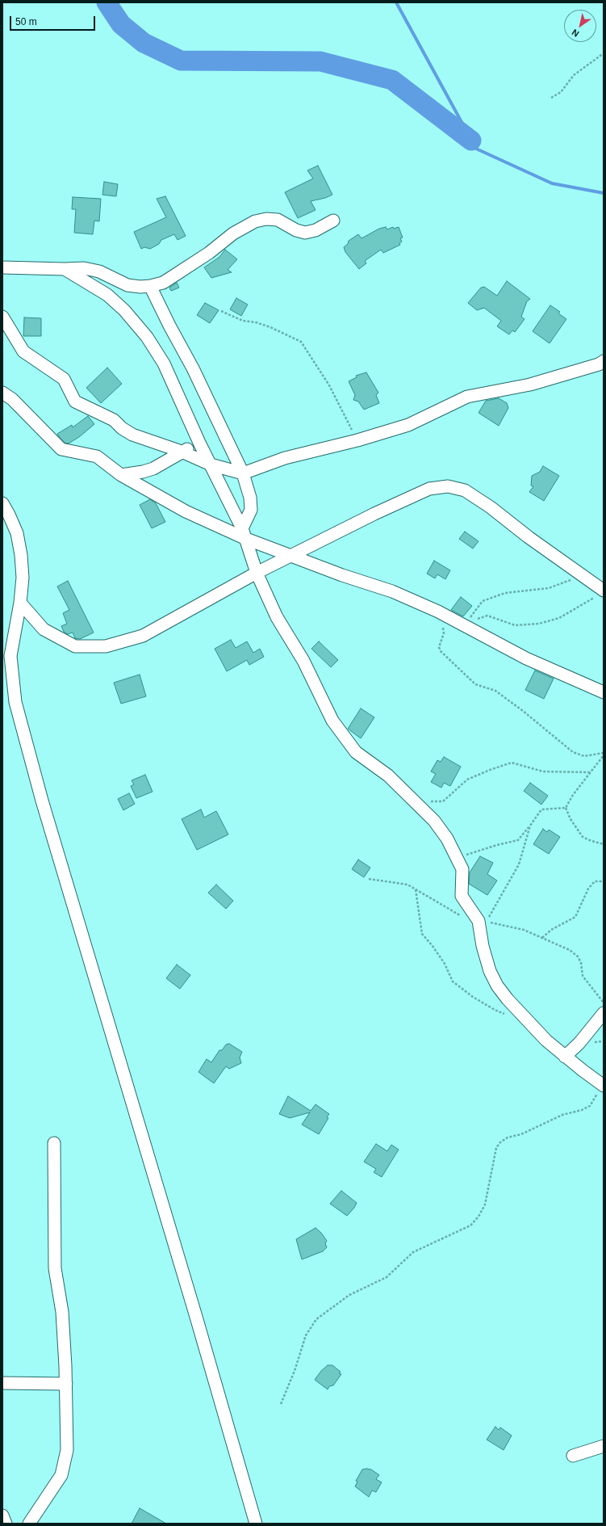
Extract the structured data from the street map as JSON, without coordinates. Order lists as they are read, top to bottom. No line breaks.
{"scale_bar":"50 m","north":"bottom left"}
